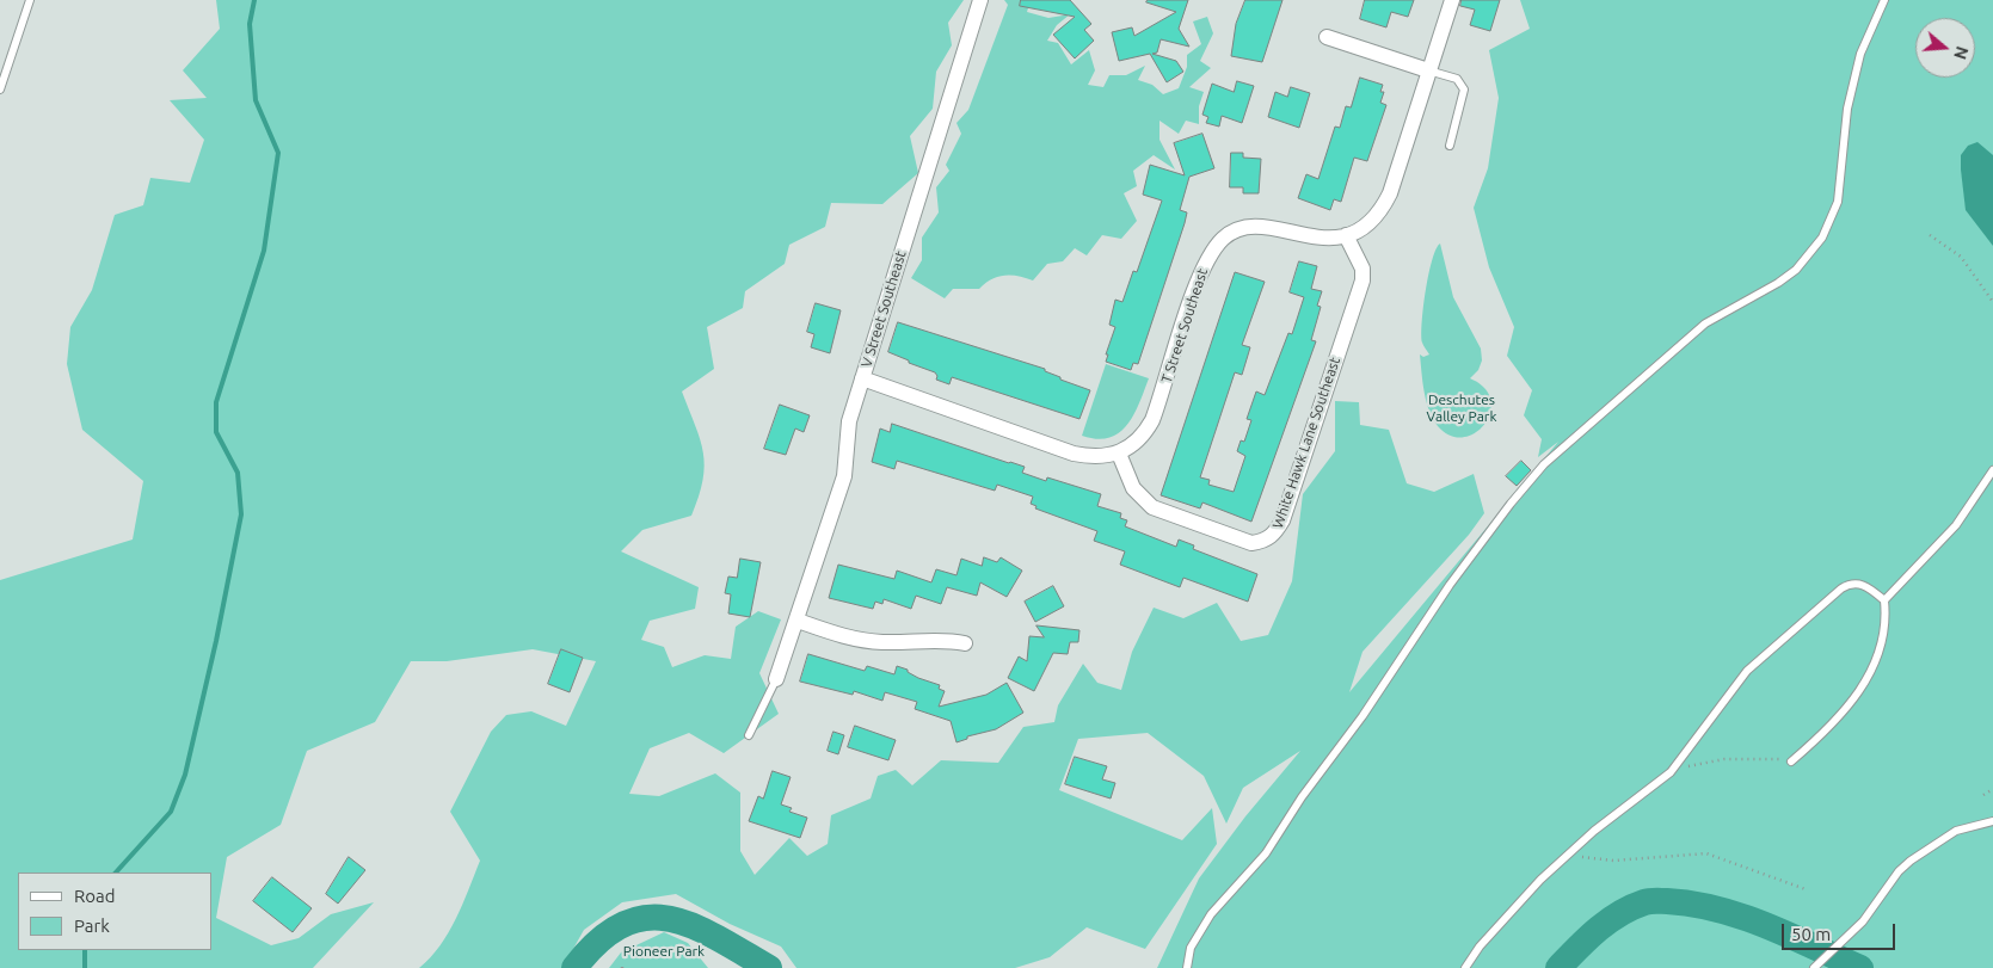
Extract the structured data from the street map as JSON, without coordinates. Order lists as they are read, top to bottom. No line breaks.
{"streets":{"street":["V Street Southeast","T Street Southeast","White Hawk Lane Southeast"]},"crossings":[["T Street Southeast","White Hawk Lane Southeast"]],"parks":["Deschutes Valley Park","Pioneer Park"],"legend":["Road","Park"],"scale_bar":"50 m","north":"right"}
